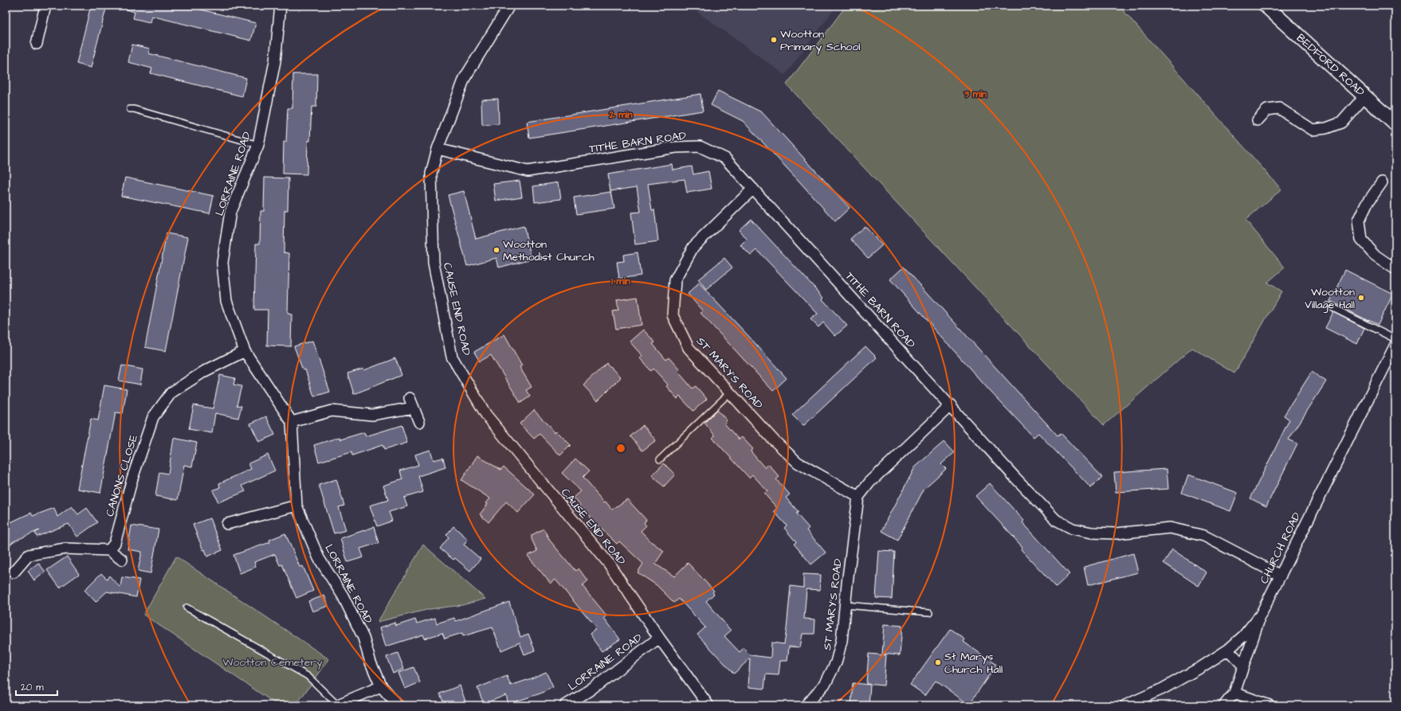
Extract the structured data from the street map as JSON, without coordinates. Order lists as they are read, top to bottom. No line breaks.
{"streets":{"street":["BEDFORD ROAD","TITHE BARN ROAD","LORRAINE ROAD","CAUSE END ROAD","ST MARY'S ROAD","CANONS CLOSE","CHURCH ROAD"]},"crossings":[["TITHE BARN ROAD","CAUSE END ROAD"],["TITHE BARN ROAD","ST MARY'S ROAD"],["TITHE BARN ROAD","CHURCH ROAD"],["LORRAINE ROAD","CAUSE END ROAD"],["LORRAINE ROAD","CANONS CLOSE"]],"parks":["Wootton Cemetery"],"places":["Wootton Primary School","Wootton Methodist Church","Wootton Village Hall","St Marys Church Hall"],"scale_bar":"20 m","rings":["3 min","2 min","1 min"]}
